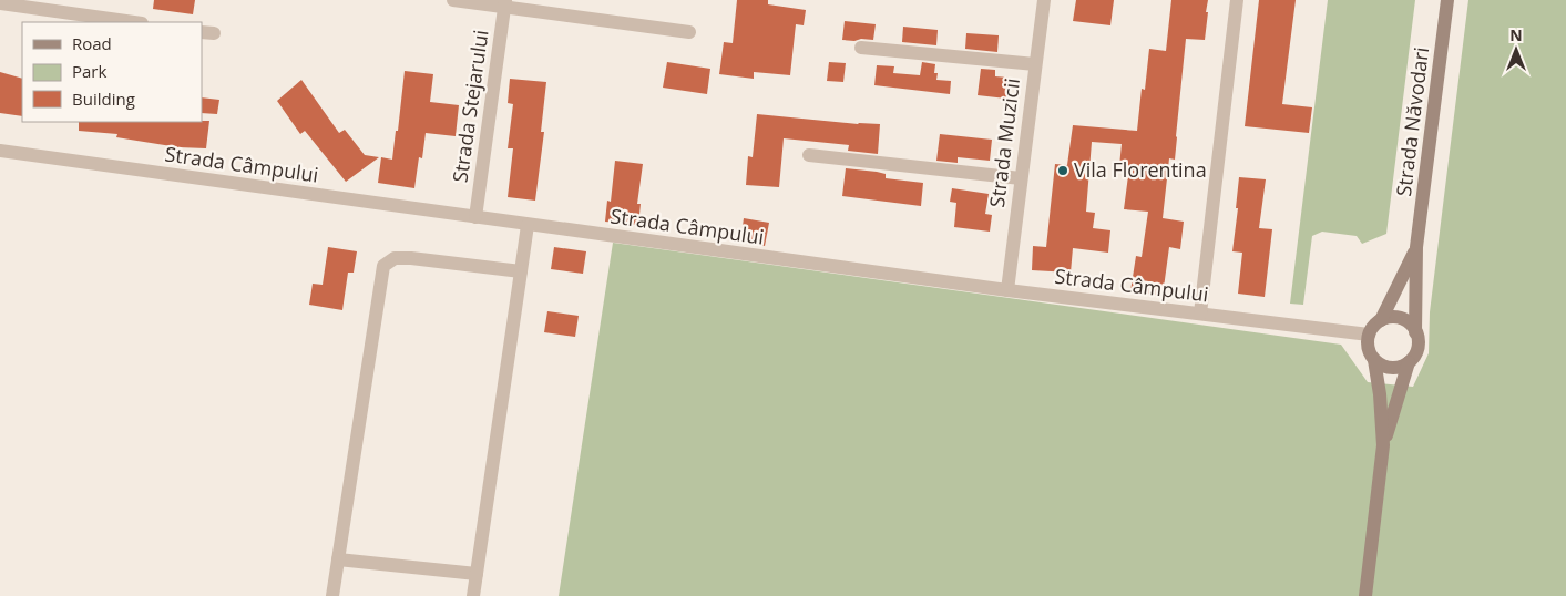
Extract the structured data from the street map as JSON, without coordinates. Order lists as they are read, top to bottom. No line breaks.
{"streets":{"main road":["Strada Năvodari"],"street":["Strada Stejarului","Strada Muzicii","Strada Câmpului"]},"crossings":[["Strada Stejarului","Strada Câmpului"],["Strada Năvodari","Strada Câmpului"],["Strada Muzicii","Strada Câmpului"]],"places":["Vila Florentina"],"legend":["Road","Park","Building"],"north":"top"}
